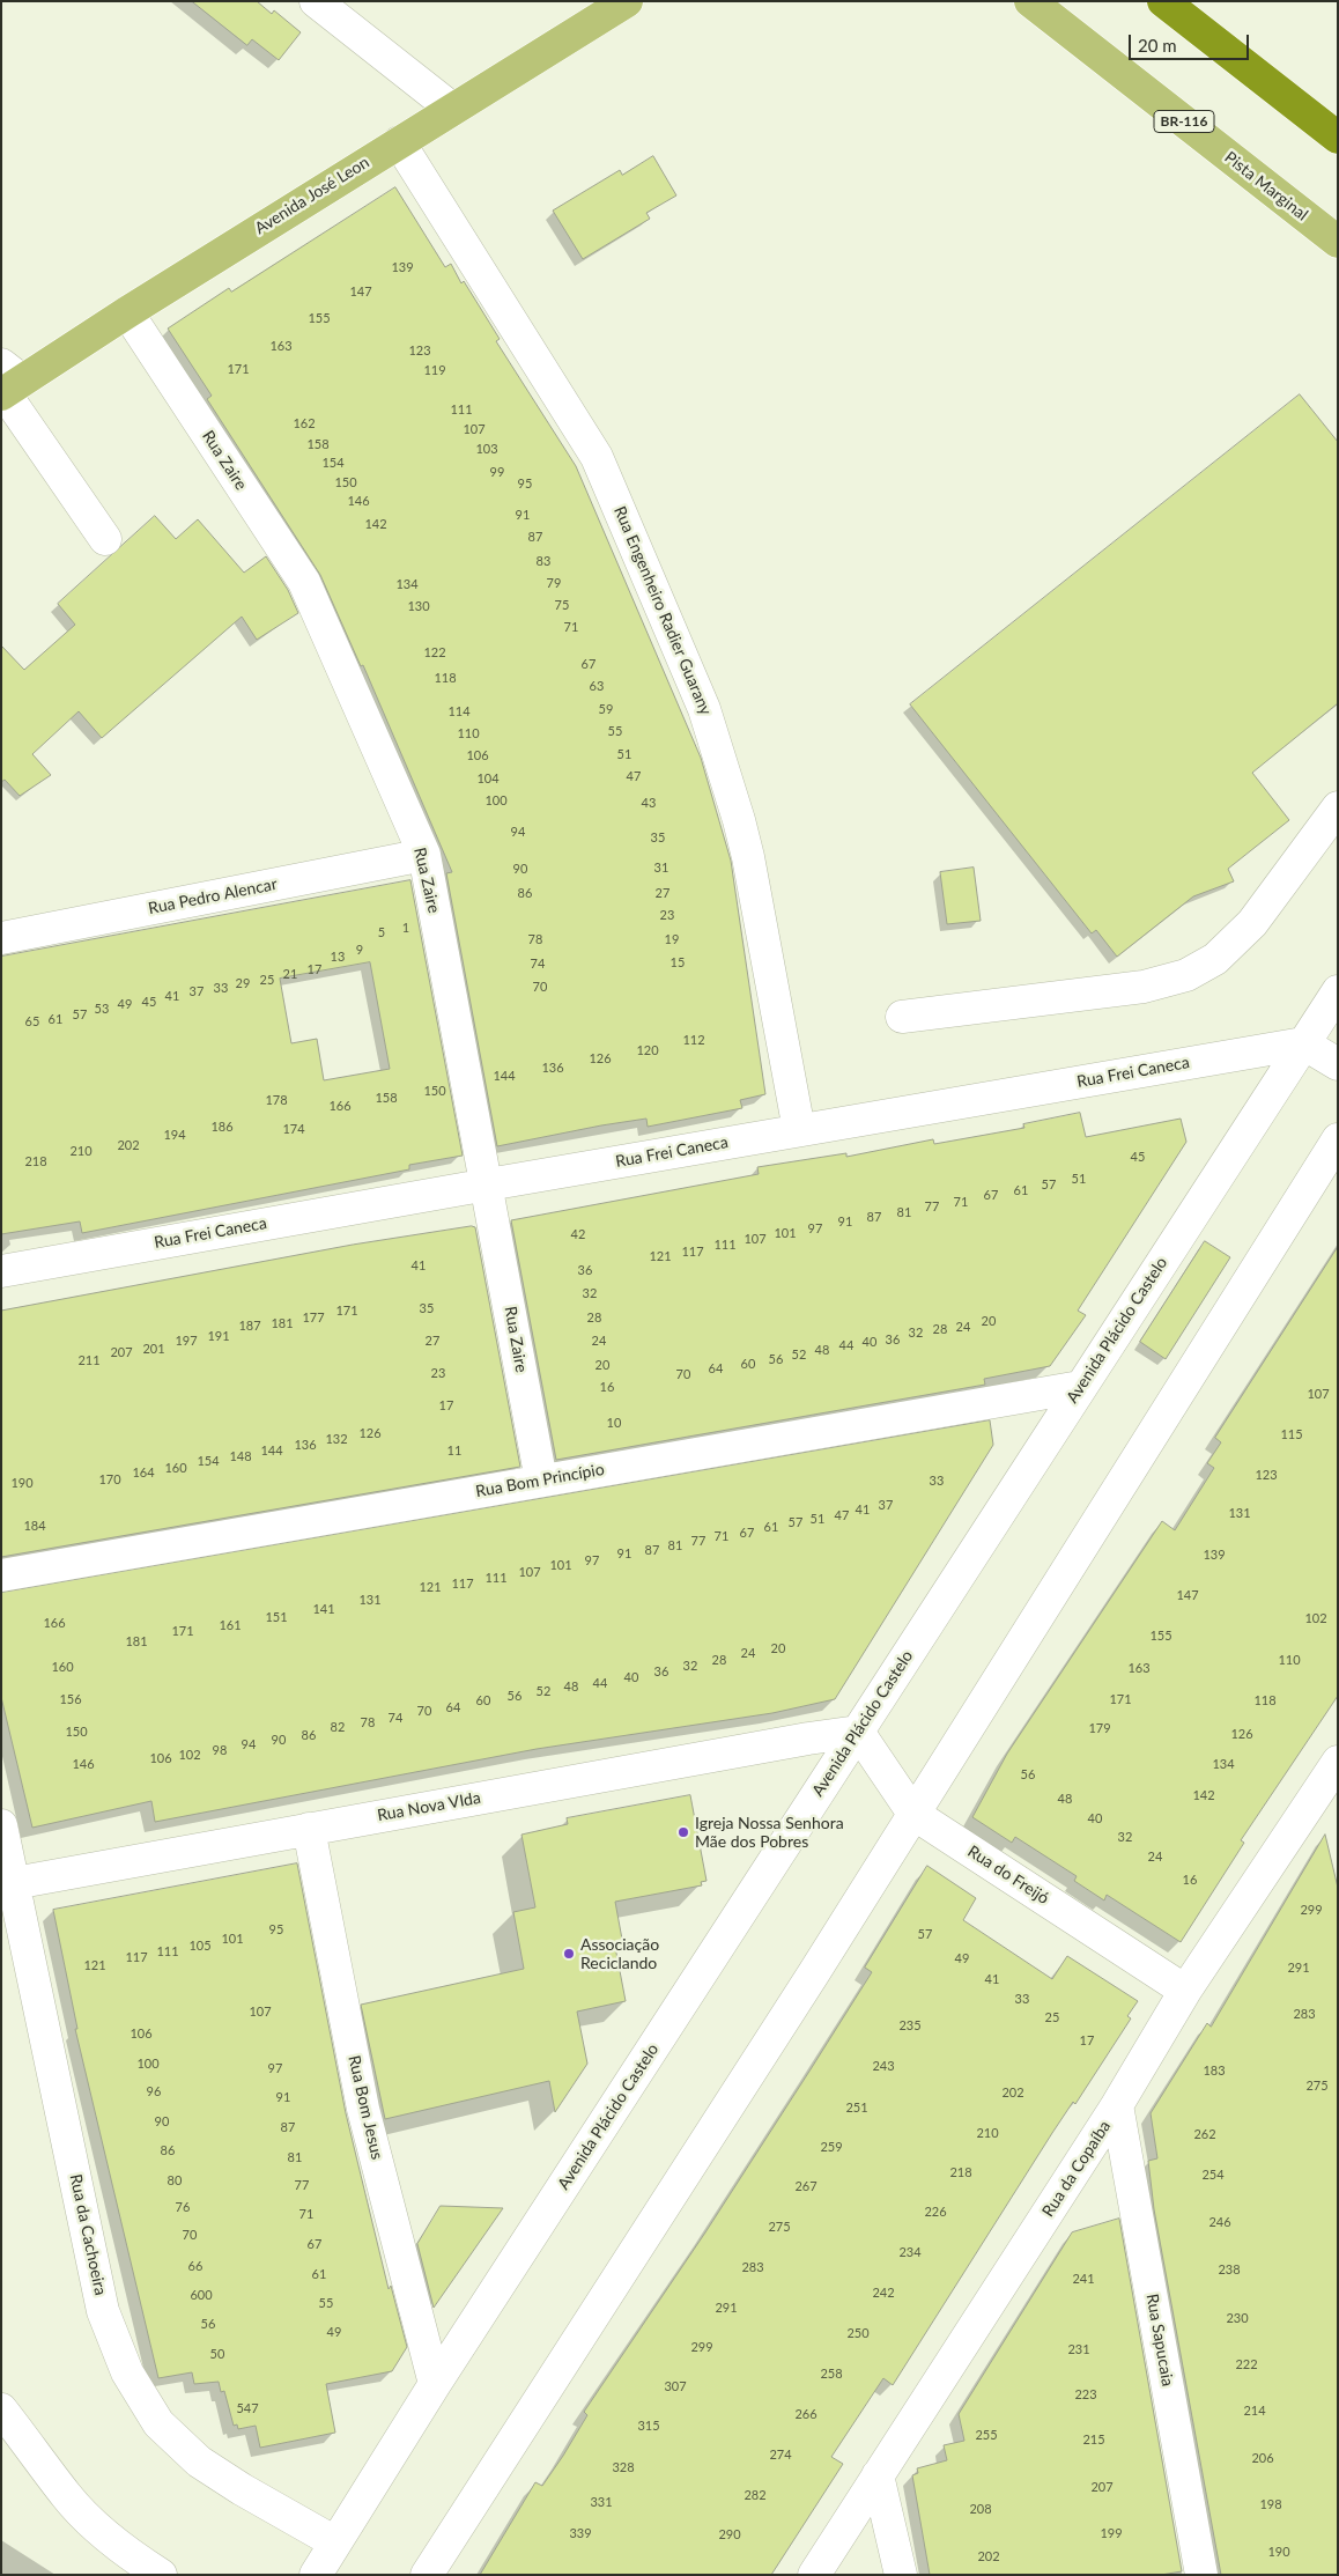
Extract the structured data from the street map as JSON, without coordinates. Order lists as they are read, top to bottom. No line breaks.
{"streets":{"main road":["BR-116","Pista Marginal","Avenida José Leon"],"street":["Rua Zaire","Rua Engenheiro Radier Guarany","Rua Pedro Alencar","Rua Frei Caneca","Avenida Plácido Castelo","Rua Bom Princípio","Rua Nova VIda","Rua do Freijó","Rua Bom Jesus","Rua da Copaíba","Rua da Cachoeira","Rua Sapucaia"]},"crossings":[["Avenida José Leon","Rua Zaire"],["Avenida José Leon","Rua Engenheiro Radier Guarany"],["Rua Zaire","Rua Pedro Alencar"],["Rua Zaire","Rua Frei Caneca"],["Rua Zaire","Rua Bom Princípio"],["Rua Engenheiro Radier Guarany","Rua Frei Caneca"],["Rua Frei Caneca","Avenida Plácido Castelo"],["Avenida Plácido Castelo","Rua Bom Princípio"],["Avenida Plácido Castelo","Rua Nova VIda"],["Avenida Plácido Castelo","Rua do Freijó"],["Avenida Plácido Castelo","Rua Bom Jesus"],["Avenida Plácido Castelo","Rua da Cachoeira"],["Rua Nova VIda","Rua do Freijó"],["Rua Nova VIda","Rua Bom Jesus"],["Rua Nova VIda","Rua da Cachoeira"],["Rua do Freijó","Rua da Copaíba"],["Rua da Copaíba","Rua Sapucaia"]],"places":["Igreja Nossa Senhora Mãe dos Pobres","Associação Reciclando"],"house_numbers":["139","147","155","163","123","171","119","111","162","107","158","103","154","99","150","95","146","91","142","87","83","79","134","75","130","71","122","67","118","63","59","114","55","110","51","106","47","104","100","43","94","35","31","90","86","27","23","1","5","78","19","9","13","15","74","17","21","25","29","70","33","37","41","45","49","53","57","61","65","112","120","126","136","144","150","158","178","166","186","174","194","202","210","45","218","51","57","61","67","71","77","81","87","91","97","101","42","107","111","117","121","41","36","32","35","171","177","28","20","181","187","24","28","32","191","36","197","27","24","40","44","201","48","207","52","56","211","60","20","64","23","70","16","107","17","10","126","115","132","136","144","11","148","154","160","164","123","170","33","190","37","41","131","47","51","57","184","61","67","71","77","81","87","91","139","97","101","107","111","117","121","147","131","141","151","102","166","161","171","155","181","20","24","28","110","32","160","163","36","40","44","48","52","56","156","171","60","118","64","70","74","78","82","179","150","126","86","90","94","98","102","106","146","134","56","142","48","40","32","24","16","299","95","57","101","105","111","117","49","121","291","41","33","107","283","25","235","106","17","100","243","97","183","275","96","202","91","251","90","87","210","262","259","86","81","218","254","80","77","267","76","226","71","246","275","70","67","234","66","283","238","61","241","242","600","55","291","230","56","49","250","299","231","50","222","258","307","223","547","214","266","315","255","215","274","206","328","207","282","331","198","208","339","199","290","190","202"],"scale_bar":"20 m"}
